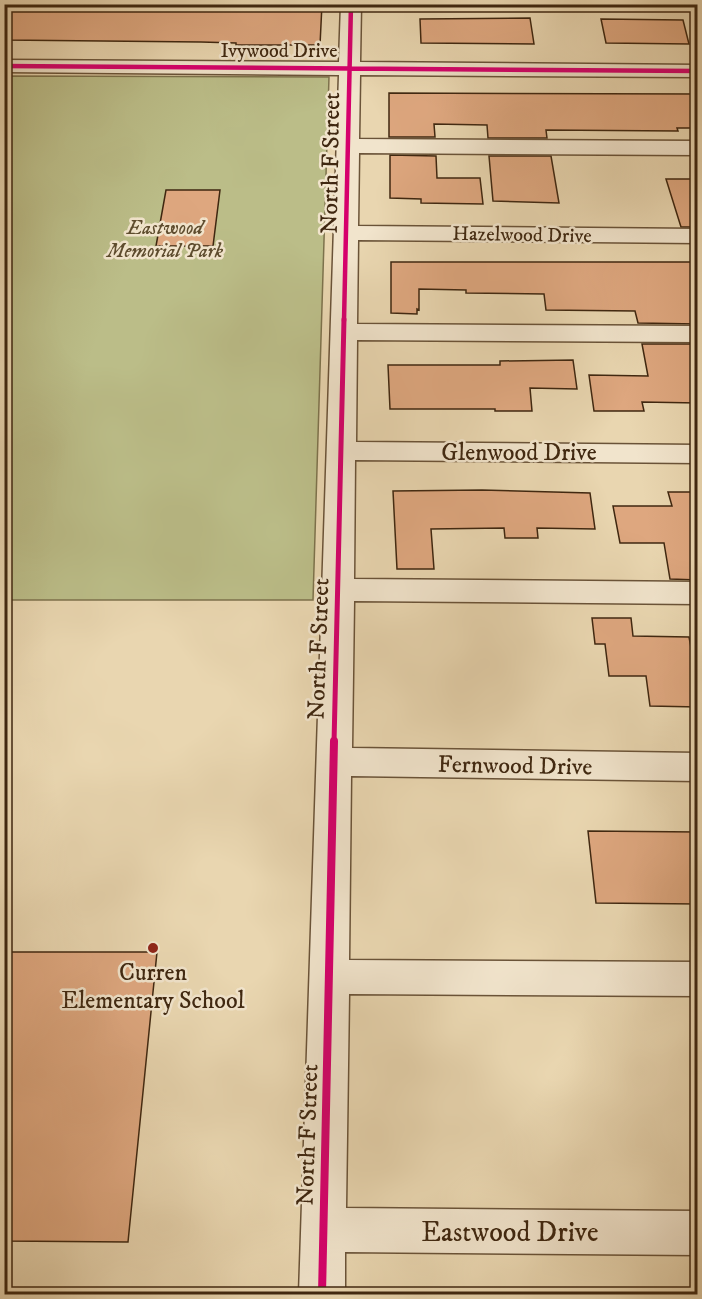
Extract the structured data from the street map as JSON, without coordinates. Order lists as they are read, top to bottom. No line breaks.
{"streets":{"street":["Ivywood Drive","North F Street","Hazelwood Drive","Glenwood Drive","Fernwood Drive","Eastwood Drive"]},"crossings":[["Ivywood Drive","North F Street"],["North F Street","Hazelwood Drive"],["North F Street","Glenwood Drive"],["North F Street","Fernwood Drive"],["North F Street","Eastwood Drive"]],"parks":["Eastwood Memorial Park"],"places":["Curren Elementary School"]}
